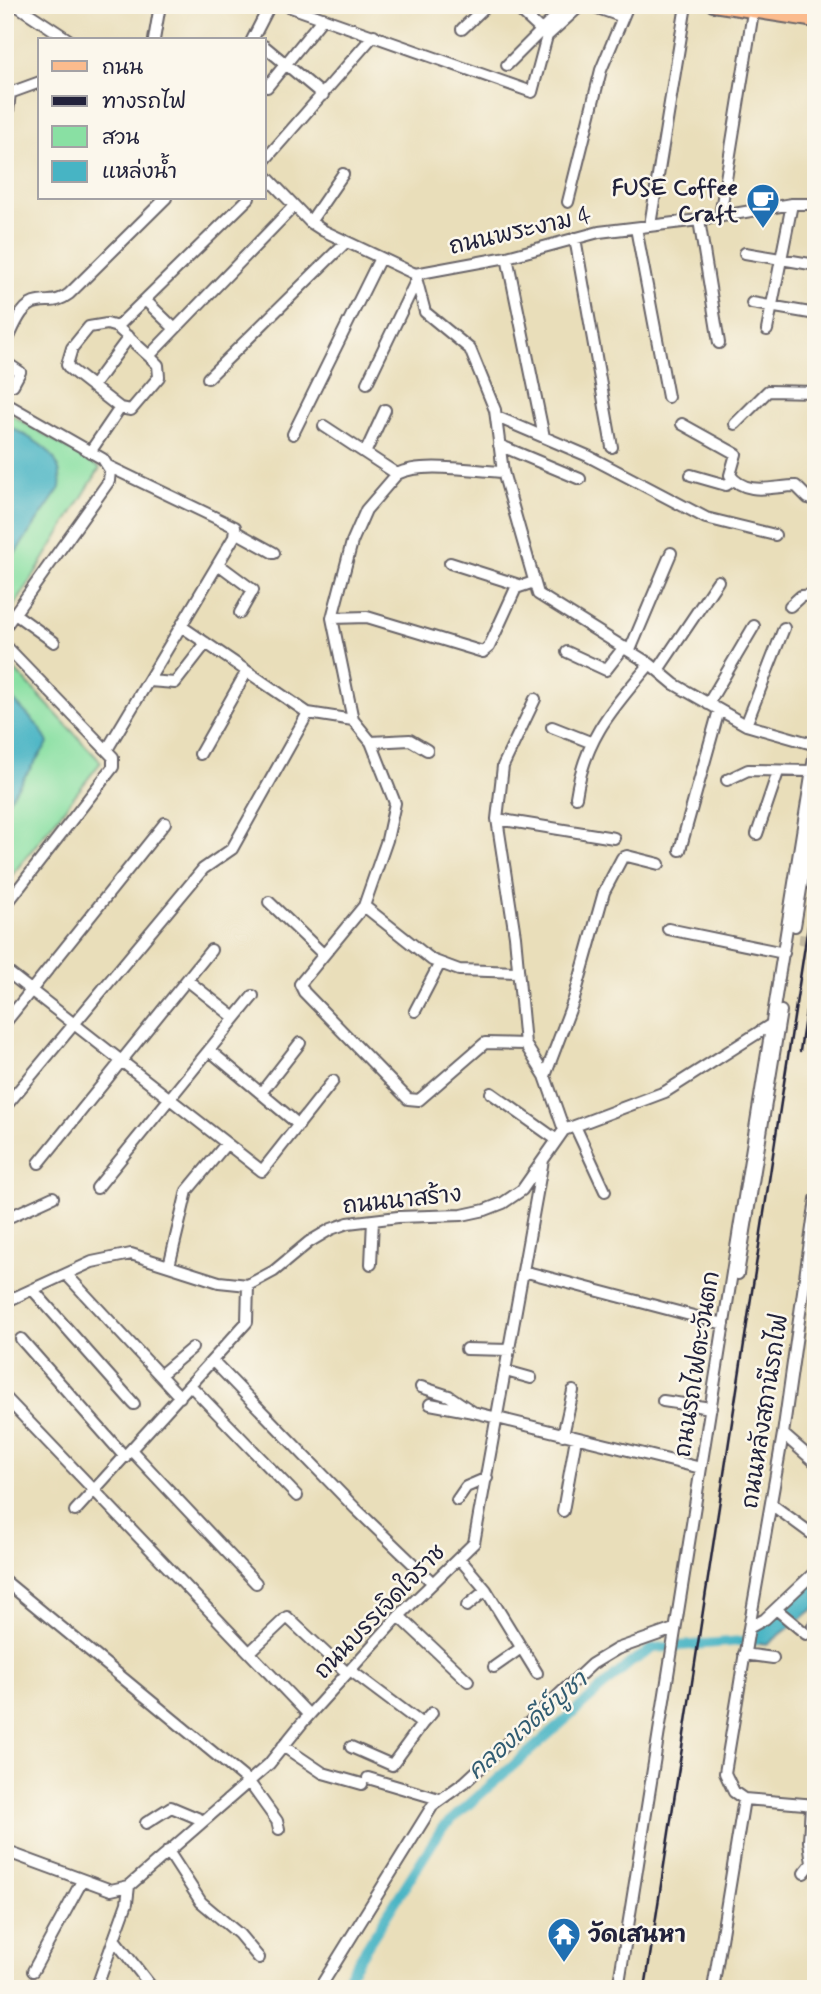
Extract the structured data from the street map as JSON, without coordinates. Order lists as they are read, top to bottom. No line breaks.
{"streets":{"street":["ถนนพระงาม 4","ถนนนาสร้าง","ถนนรถไฟตะวันตก","ถนนหลังสถานีรถไฟ","ถนนบรรเจิดใจราช"]},"crossings":[["ถนนนาสร้าง","ถนนบรรเจิดใจราช"]],"water":["คลองเจดีย์บูชา"],"places":{"cafe":["FUSE Coffee Craft"],"temple":["วัดเสนหา"]},"legend":["ถนน","ทางรถไฟ","สวน","แหล่งน้ำ"]}
